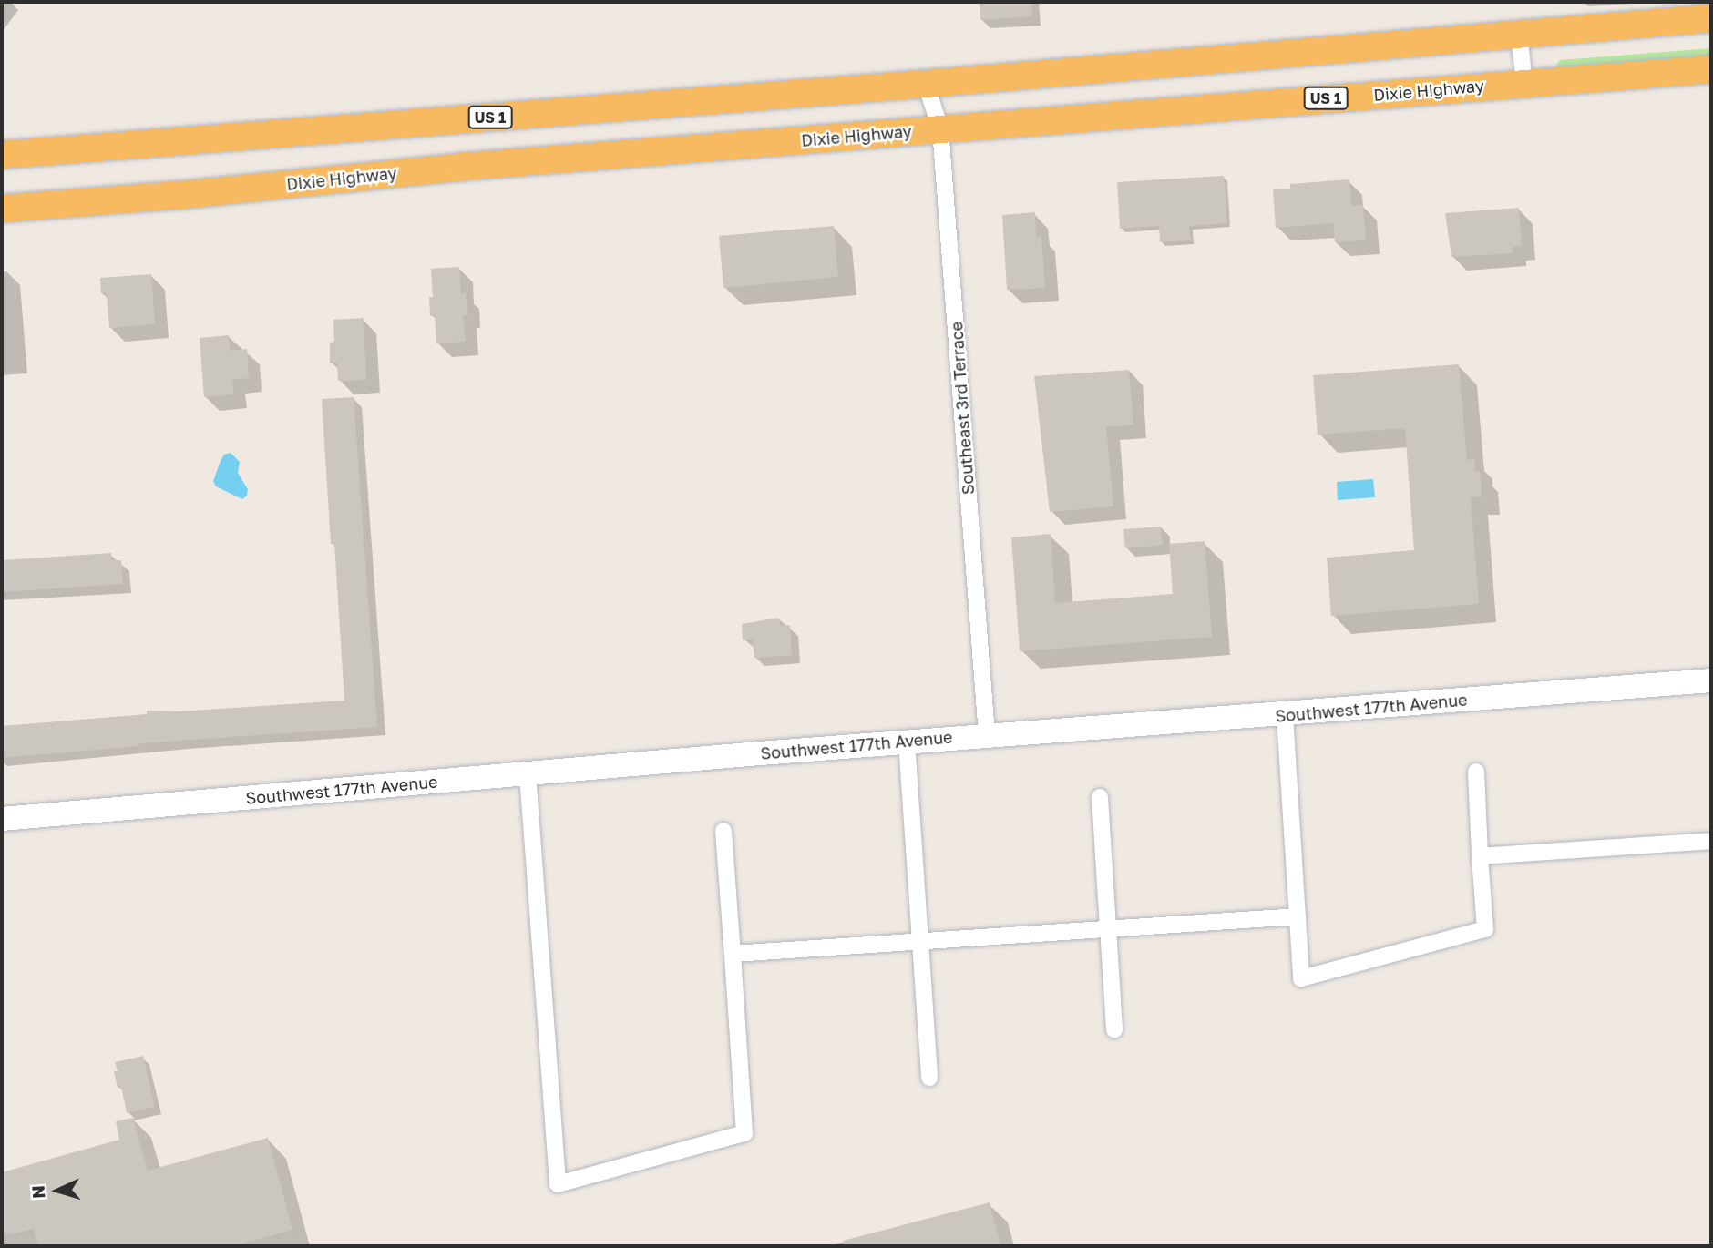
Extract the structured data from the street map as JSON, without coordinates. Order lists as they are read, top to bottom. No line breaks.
{"streets":{"highway":["Dixie Highway","US 1"],"main road":["Southwest 177th Avenue"],"street":["Southeast 3rd Terrace"]},"crossings":[["Dixie Highway","Southeast 3rd Terrace"],["US 1","Southeast 3rd Terrace"],["Southeast 3rd Terrace","Southwest 177th Avenue"]],"north":"left"}
